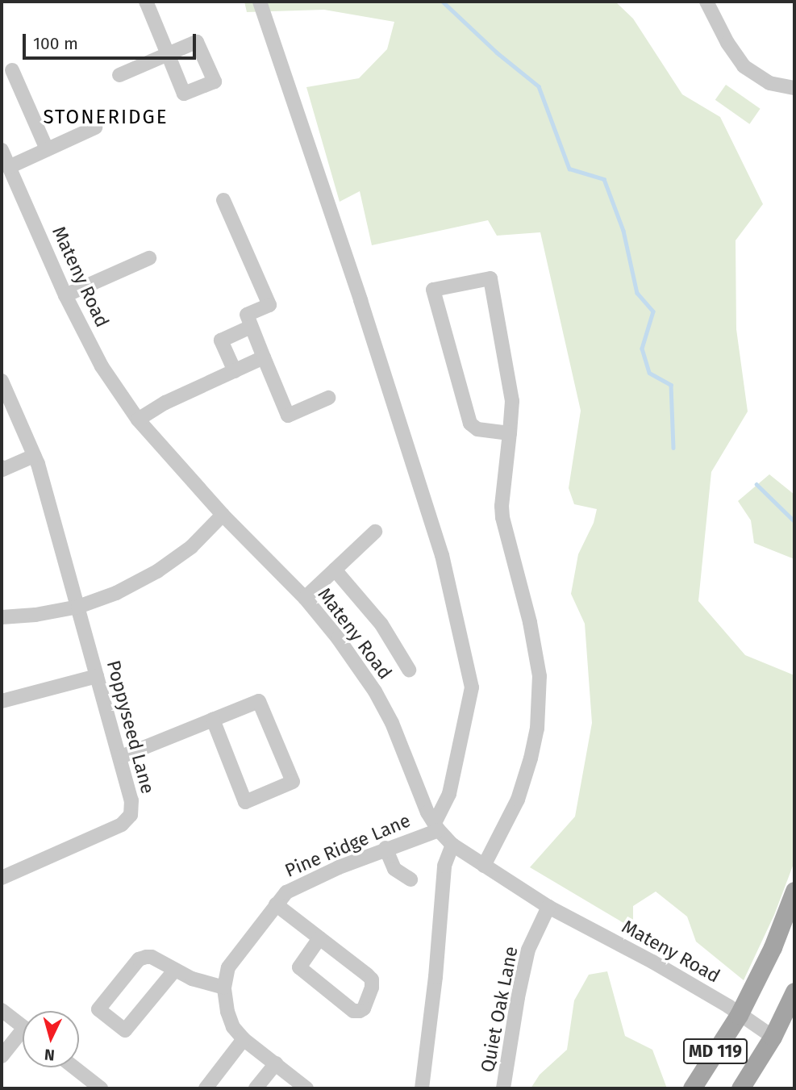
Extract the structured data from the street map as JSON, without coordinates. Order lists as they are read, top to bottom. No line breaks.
{"streets":{"main road":["MD 119"],"street":["Mateny Road","Poppyseed Lane","Pine Ridge Lane","Quiet Oak Lane"]},"crossings":[["Mateny Road","Pine Ridge Lane"],["Mateny Road","Quiet Oak Lane"],["Mateny Road","MD 119"]],"districts":["STONERIDGE"],"scale_bar":"100 m","north":"bottom"}
